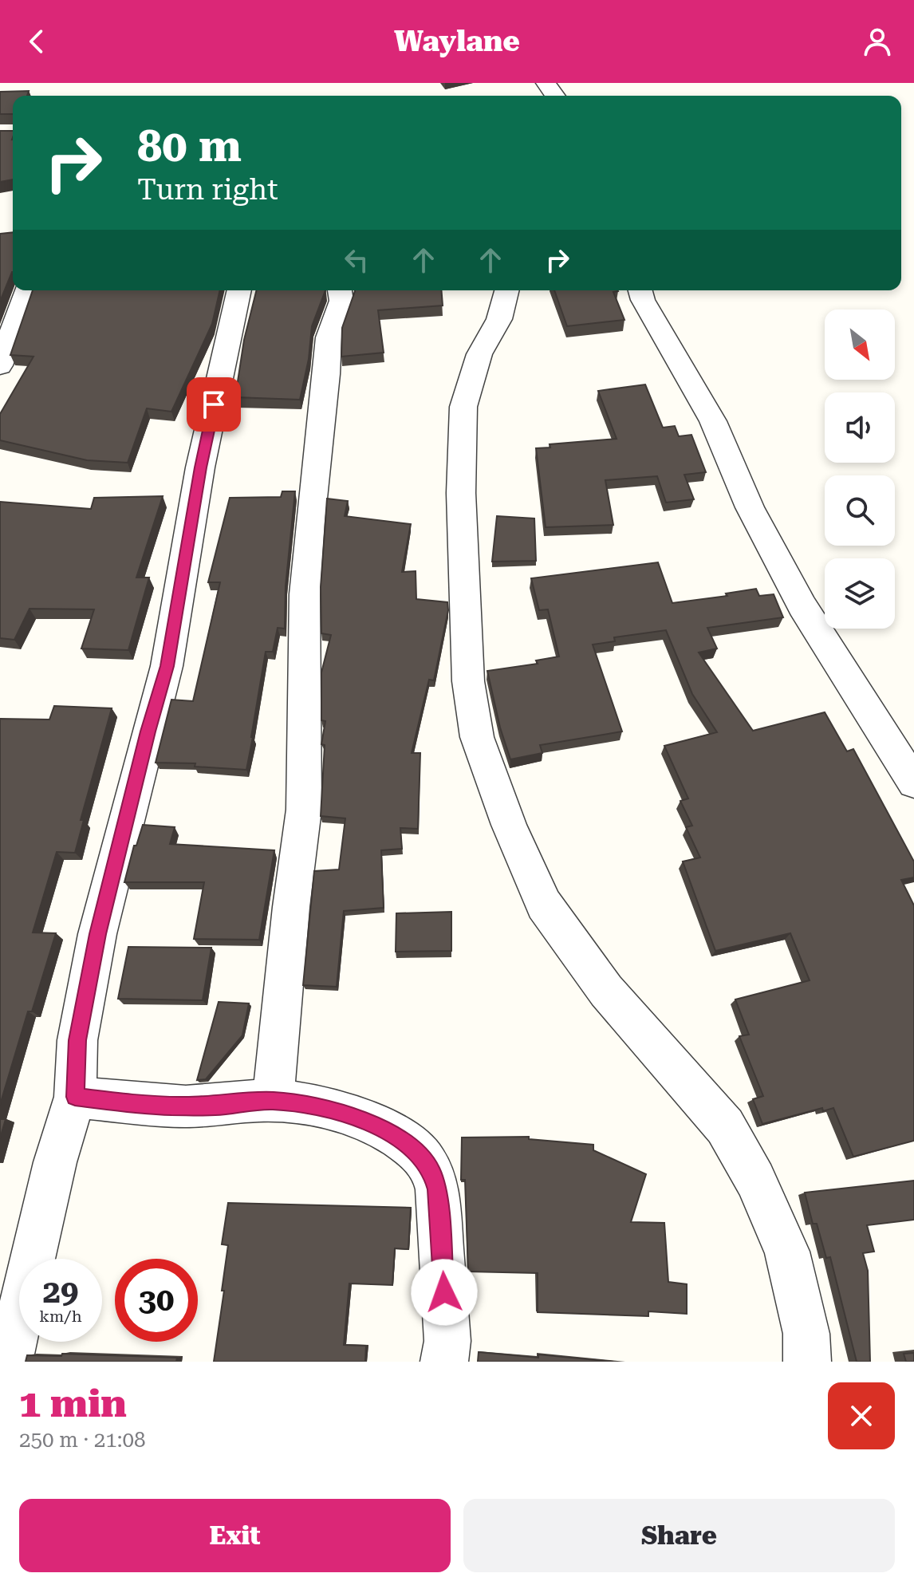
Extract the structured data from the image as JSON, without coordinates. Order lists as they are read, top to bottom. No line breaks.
{"north":"bottom right","page":{"header":"Waylane","turn":["80 m","Turn right"],"speed":"29 km/h","limit":"30","heading":["1 min","250 m · 21:08"],"buttons":["Exit","Share"]}}
